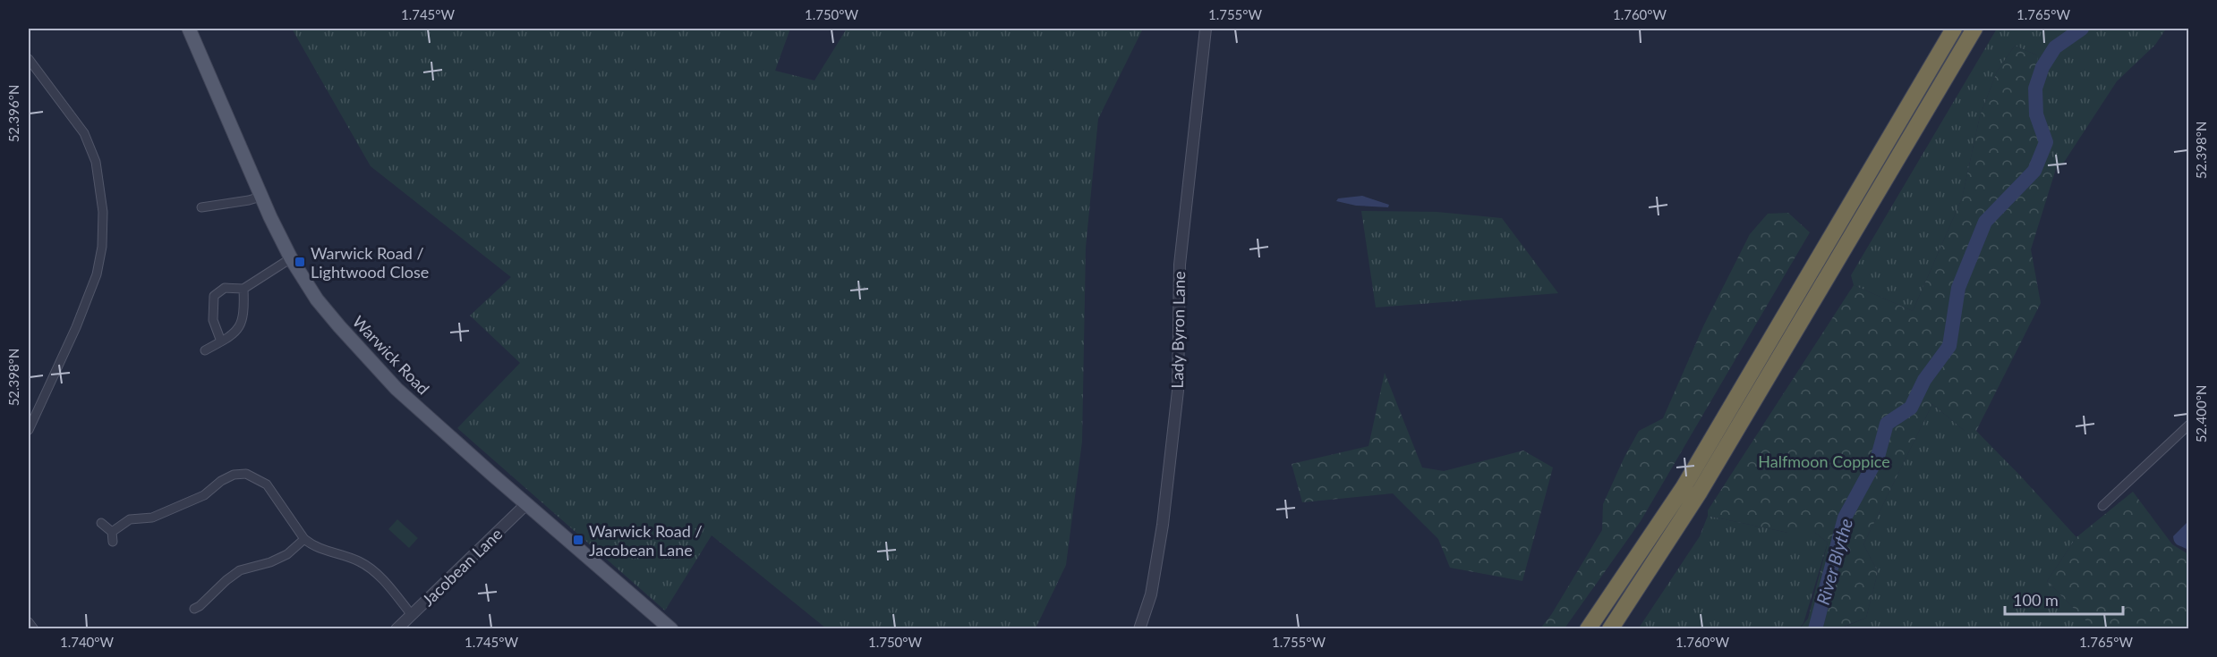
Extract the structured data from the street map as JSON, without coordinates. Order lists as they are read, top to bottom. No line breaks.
{"streets":{"main road":["Warwick Road"],"street":["Lady Byron Lane","Jacobean Lane"]},"crossings":[["Warwick Road","Jacobean Lane"]],"water":["River Blythe"],"parks":["Halfmoon Coppice"],"places":{"transit":["Warwick Road / Lightwood Close","Warwick Road / Jacobean Lane"]},"scale_bar":"100 m","coordinates":["1.745°W","1.750°W","1.755°W","1.760°W","1.765°W","52.396°N","52.398°N","52.400°N","1.740°W"]}
